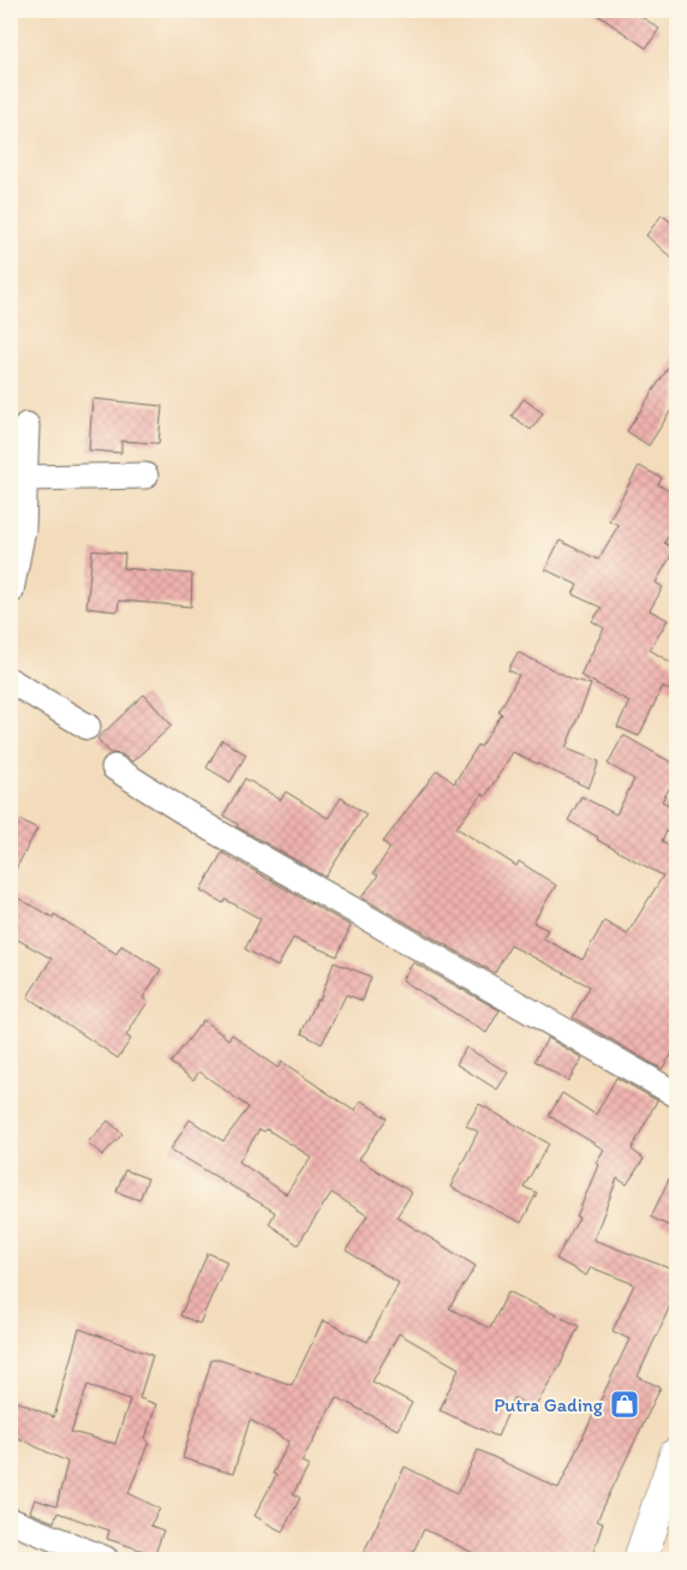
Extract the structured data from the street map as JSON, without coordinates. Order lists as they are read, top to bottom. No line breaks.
{"places":{"shop":["Putra Gading"]}}
